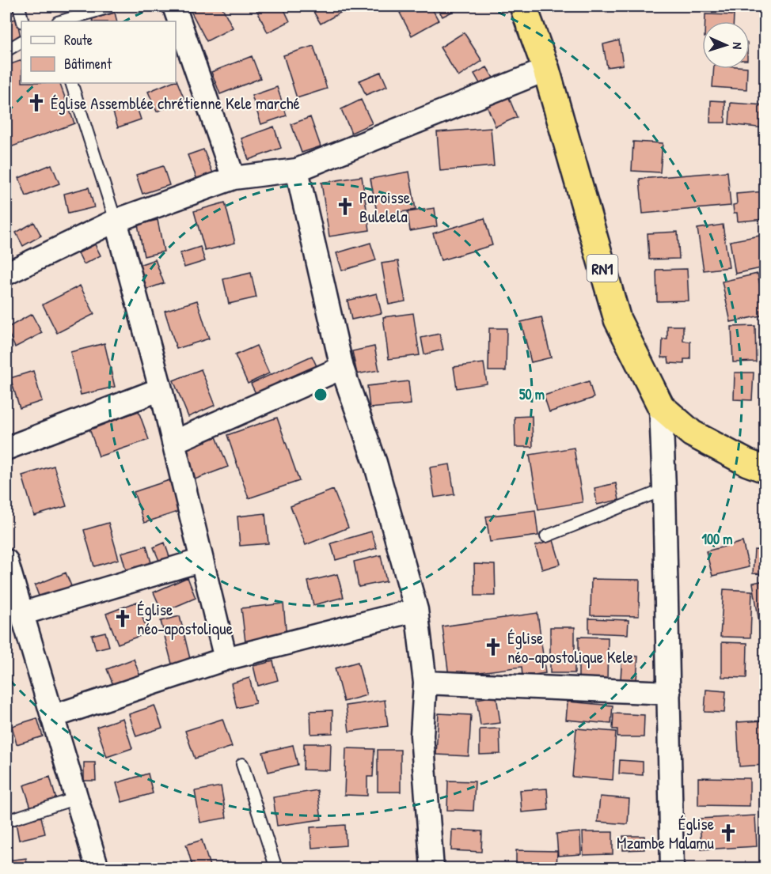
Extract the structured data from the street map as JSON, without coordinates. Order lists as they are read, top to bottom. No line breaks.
{"streets":{"highway":["RN1"]},"places":{"church":["Église Assemblée chrétienne Kele marché","Paroisse Bulelela","Église néo-apostolique","Église néo-apostolique Kele","Église Mzambe Malamu"]},"legend":["Route","Bâtiment"],"north":"right","rings":["50 m","100 m"]}
